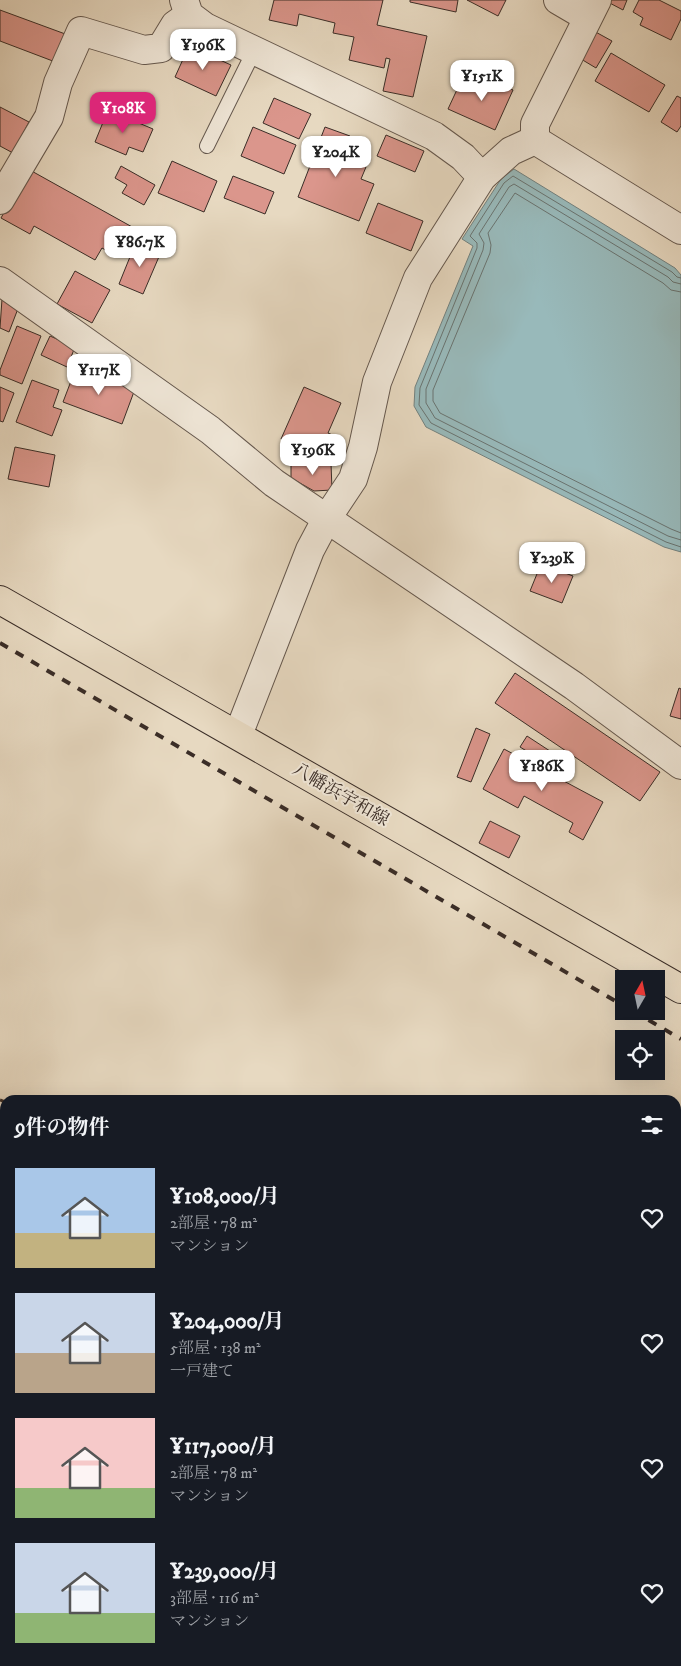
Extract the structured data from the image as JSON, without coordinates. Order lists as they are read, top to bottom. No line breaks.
{"streets":{"main road":["八幡浜宇和線"]},"north":"top","page":{"price":["¥196K","¥151K","¥108K","¥204K","¥86.7K","¥117K","¥196K","¥239K","¥186K"],"heading":"9件の物件","list":[{"name":"¥108,000/月","note":"2部屋 · 78 m² · マンション"},{"name":"¥204,000/月","note":"5部屋 · 138 m² · 一戸建て"},{"name":"¥117,000/月","note":"2部屋 · 78 m² · マンション"},{"name":"¥239,000/月","note":"3部屋 · 116 m² · マンション"}]}}
